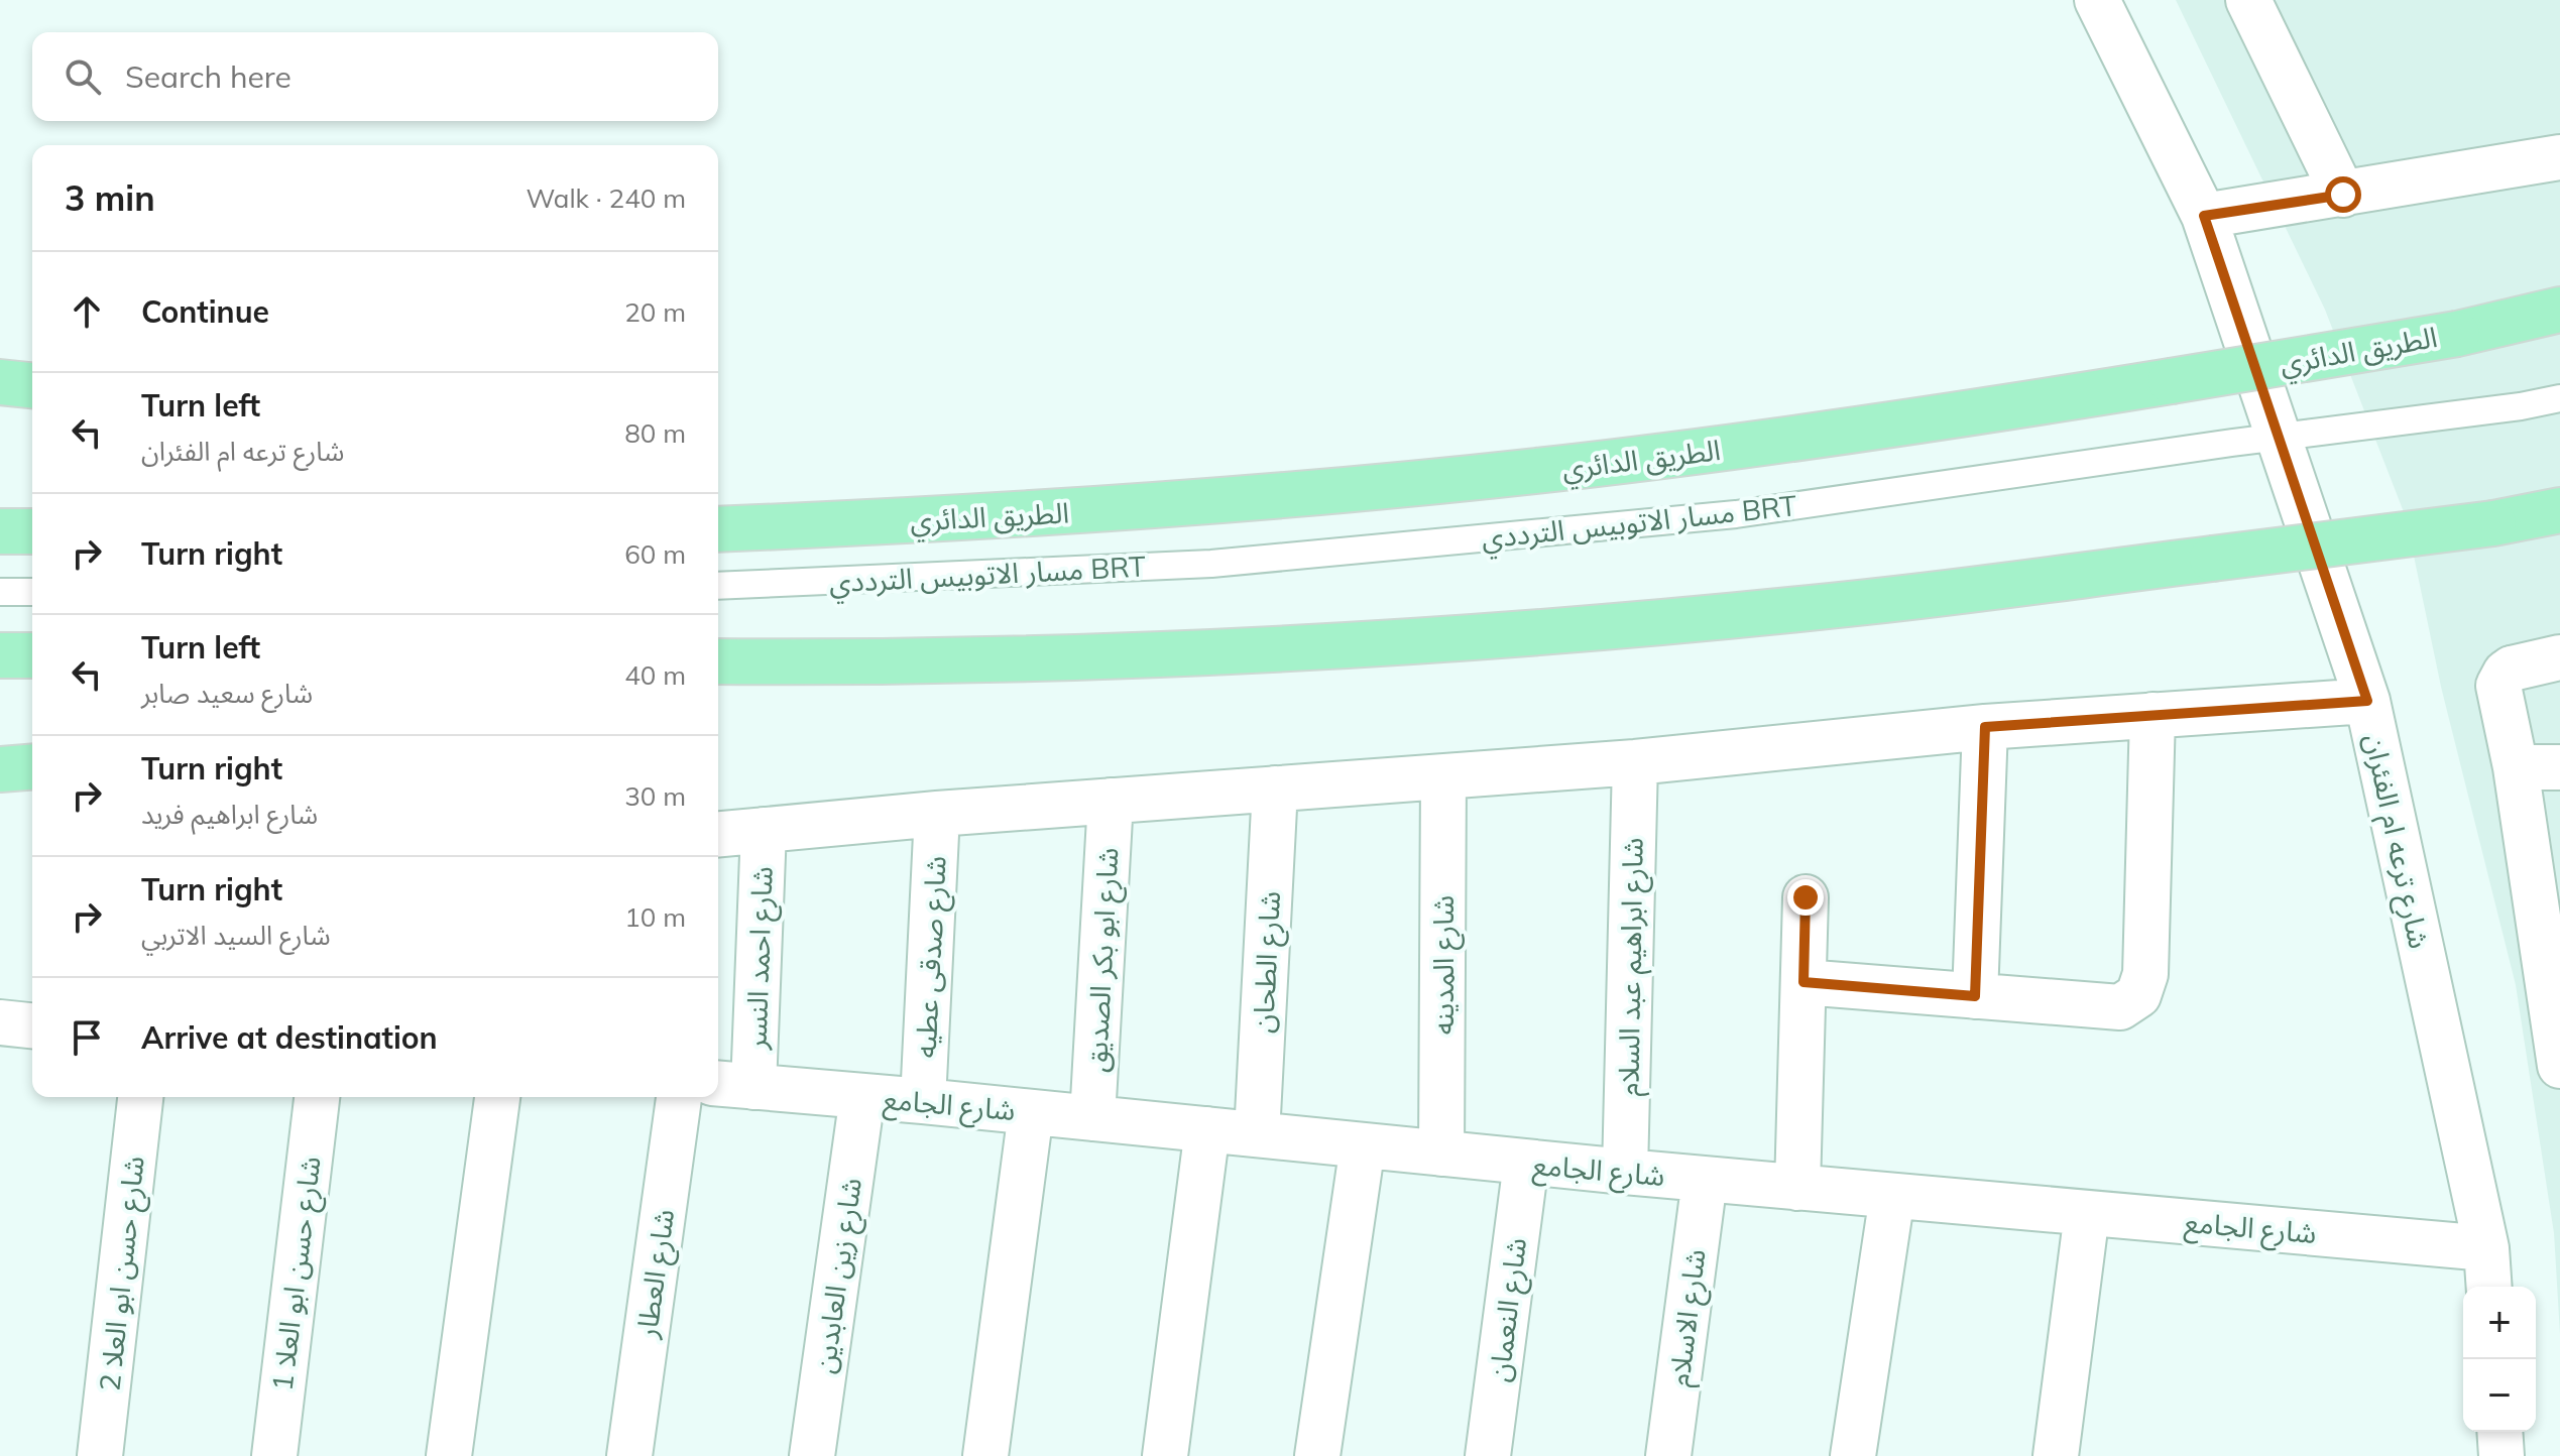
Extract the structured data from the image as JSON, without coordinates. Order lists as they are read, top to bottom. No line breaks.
{"streets":{"highway":["الطريق الدائري"],"street":["شارع ترعه ام الفئران","شارع صدقى عطيه","شارع احمد النسر","شارع ابو بكر الصديق","شارع الطحان","شارع المدينه","شارع ابراهيم عبد السلام","شارع الجامع","شارع حسن ابو العلا 2","شارع حسن ابو العلا 1","شارع العطار","شارع زين العابدين","شارع النعمان","شارع الاسلام"],"lane":["مسار الاتوبيس الترددي BRT"]},"crossings":[["شارع ترعه ام الفئران","شارع الجامع"],["شارع صدقى عطيه","شارع الجامع"],["شارع احمد النسر","شارع الجامع"],["شارع ابو بكر الصديق","شارع الجامع"],["شارع الطحان","شارع الجامع"],["شارع المدينه","شارع الجامع"],["شارع ابراهيم عبد السلام","شارع الجامع"],["شارع الجامع","شارع زين العابدين"],["شارع الجامع","شارع النعمان"],["شارع الجامع","شارع الاسلام"]],"page":{"search":"Search here","heading":["3 min","Walk · 240 m"],"list":[["Continue","20 m"],["Turn left","شارع ترعه ام الفئران","80 m"],["Turn right","60 m"],["Turn left","شارع سعيد صابر","40 m"],["Turn right","شارع ابراهيم فريد","30 m"],["Turn right","شارع السيد الاتربي","10 m"],"Arrive at destination"],"map_buttons":["+","−"]}}
